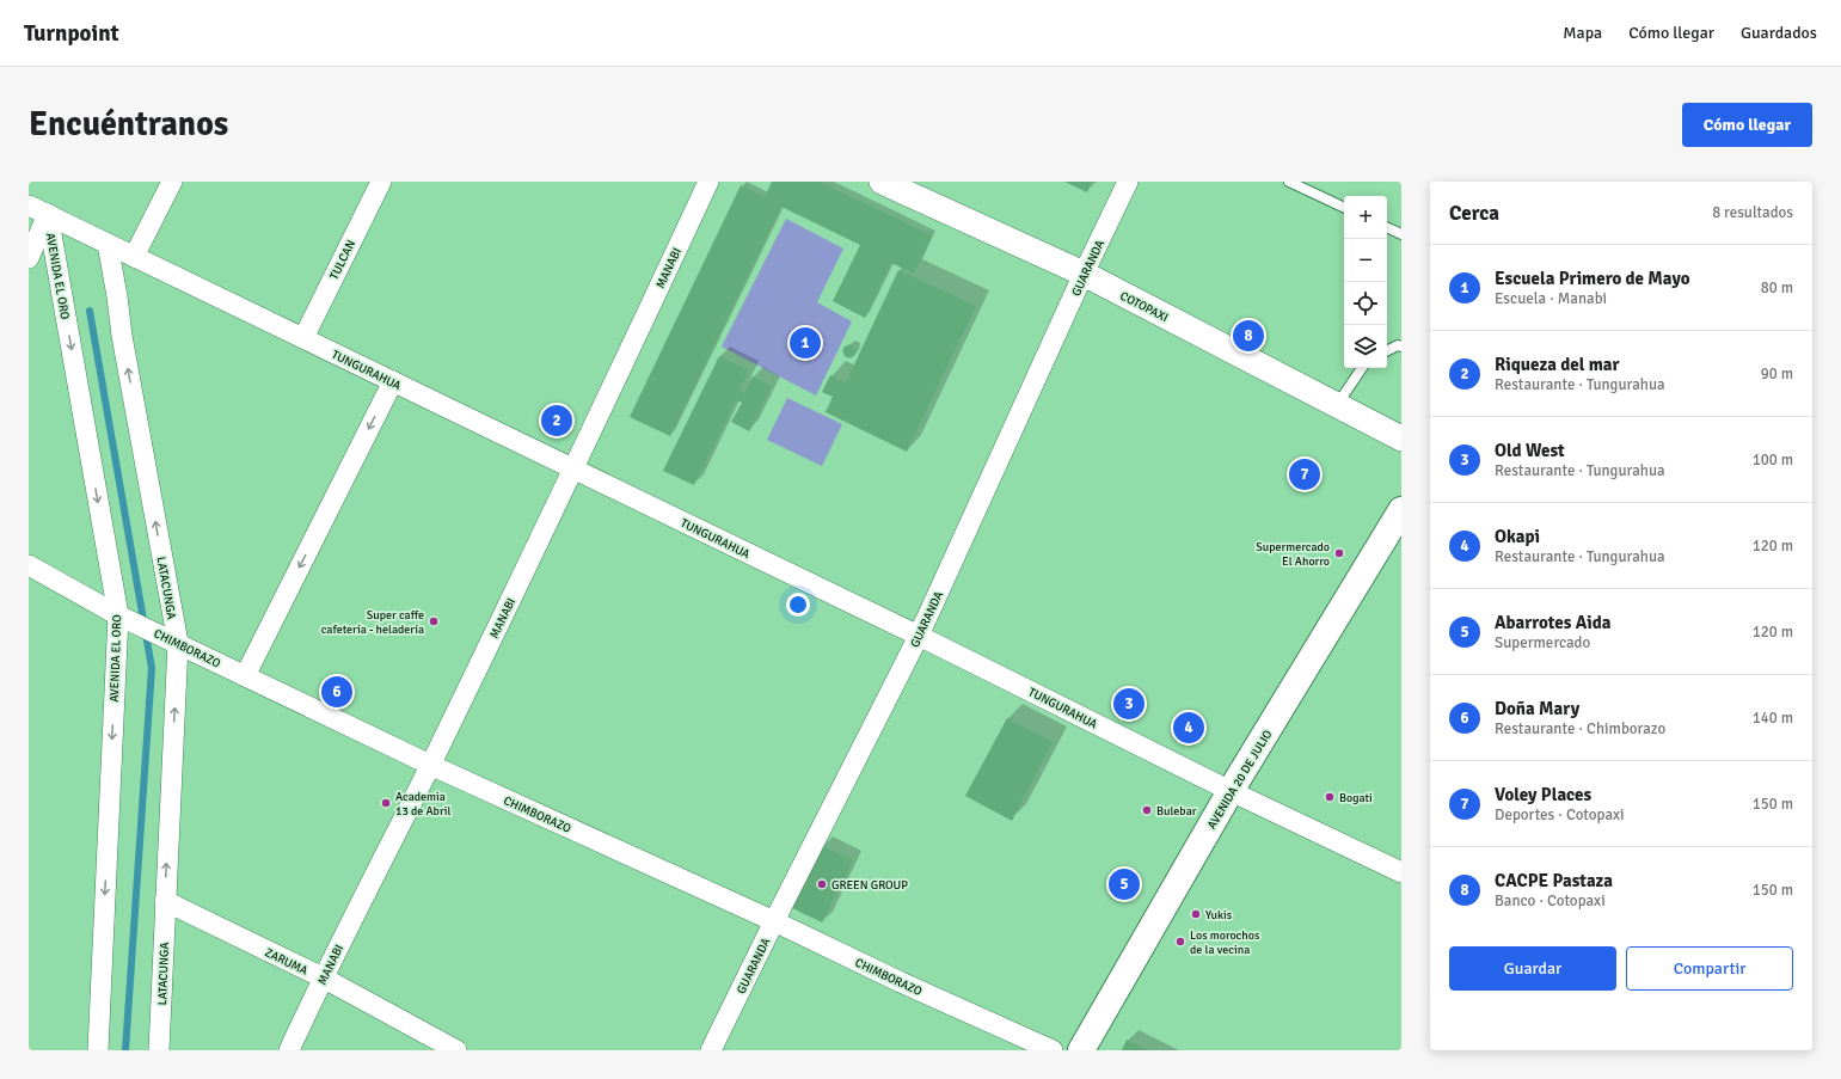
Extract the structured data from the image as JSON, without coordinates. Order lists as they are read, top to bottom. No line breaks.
{"streets":{"main road":["AVENIDA 20 DE JULIO"],"street":["TULCAN","MANABI","GUARANDA","AVENIDA EL ORO","COTOPAXI","TUNGURAHUA","LATACUNGA","CHIMBORAZO","ZARUMA"]},"crossings":[["TULCAN","TUNGURAHUA"],["MANABI","TUNGURAHUA"],["MANABI","CHIMBORAZO"],["MANABI","ZARUMA"],["GUARANDA","COTOPAXI"],["GUARANDA","TUNGURAHUA"],["GUARANDA","CHIMBORAZO"],["AVENIDA EL ORO","TUNGURAHUA"],["AVENIDA EL ORO","CHIMBORAZO"],["TUNGURAHUA","LATACUNGA"],["TUNGURAHUA","AVENIDA 20 DE JULIO"],["LATACUNGA","CHIMBORAZO"],["LATACUNGA","ZARUMA"]],"one_way":["AVENIDA EL ORO","LATACUNGA"],"places":["Supermercado El Ahorro","Super caffe cafetería - heladería","Bogati","Academia 13 de Abril","Bulebar","GREEN GROUP","Yukis","Los morochos de la vecina"],"page":{"header":"Turnpoint","nav":["Mapa","Cómo llegar","Guardados"],"buttons":["Cómo llegar",["Guardar","Compartir"]],"title":"Encuéntranos","heading":["Cerca","8 resultados"],"map_buttons":["+","−"],"list":[{"mark":"1","name":"Escuela Primero de Mayo","note":"Escuela · Manabi","value":"80 m"},{"mark":"2","name":"Riqueza del mar","note":"Restaurante · Tungurahua","value":"90 m"},{"mark":"3","name":"Old West","note":"Restaurante · Tungurahua","value":"100 m"},{"mark":"4","name":"Okapi","note":"Restaurante · Tungurahua","value":"120 m"},{"mark":"5","name":"Abarrotes Aida","note":"Supermercado","value":"120 m"},{"mark":"6","name":"Doña Mary","note":"Restaurante · Chimborazo","value":"140 m"},{"mark":"7","name":"Voley Places","note":"Deportes · Cotopaxi","value":"150 m"},{"mark":"8","name":"CACPE Pastaza","note":"Banco · Cotopaxi","value":"150 m"}],"pins":["8","1","2","7","6","3","4","5"]}}
